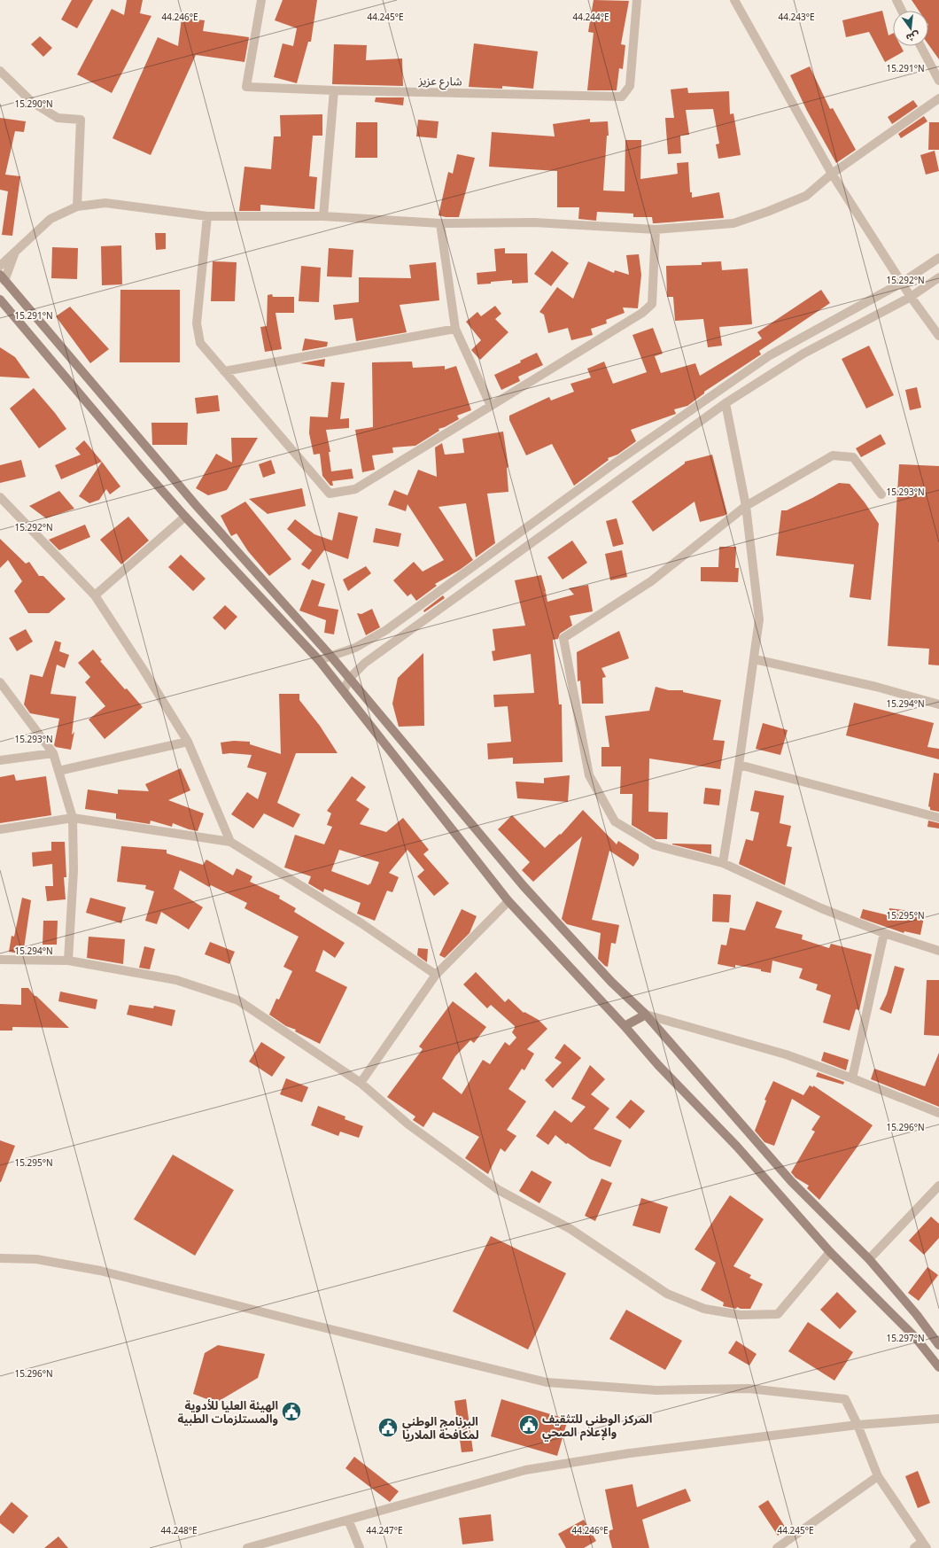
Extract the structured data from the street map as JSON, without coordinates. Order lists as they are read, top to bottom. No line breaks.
{"streets":{"street":["شارع عزيز"]},"places":{"public building":["الهيئة العليا للأدوية والمستلزمات الطبية","المركز الوطني للتثقيف والإعلام الصحي","البرنامج الوطني لمكافحة الملاريا"]},"north":"bottom","coordinates":["44.246°E","44.245°E","44.244°E","44.243°E","15.291°N","15.290°N","15.292°N","15.293°N","15.294°N","15.295°N","15.296°N","15.297°N","44.248°E","44.247°E"]}
